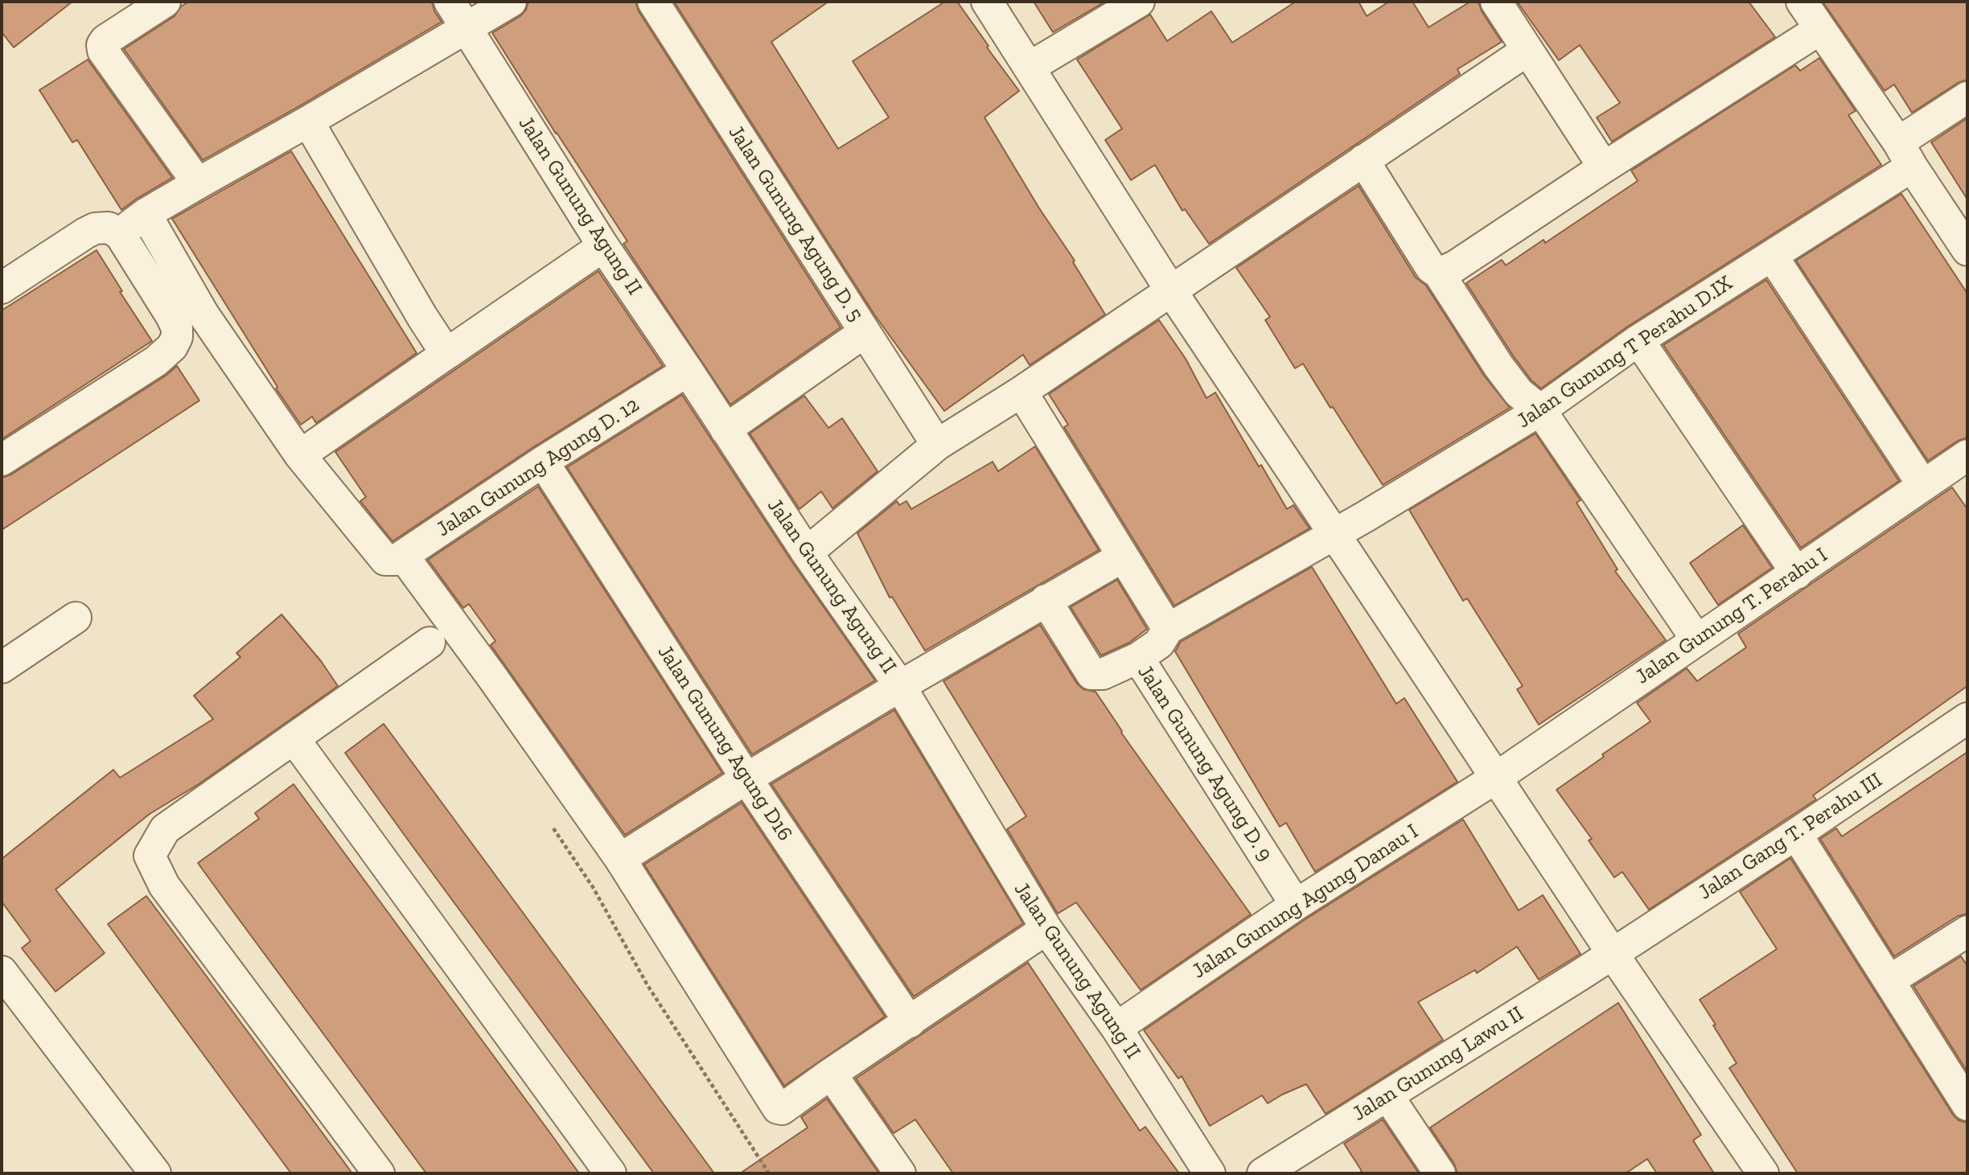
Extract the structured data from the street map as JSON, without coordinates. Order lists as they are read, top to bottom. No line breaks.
{"streets":{"street":["Jalan Gunung Agung II","Jalan Gunung Agung D. 5","Jalan Gunung T Perahu D.IX","Jalan Gunung Agung D. 12","Jalan Gunung T. Perahu I","Jalan Gunung Agung D16","Jalan Gunung Agung D. 9","Jalan Gang T. Perahu III","Jalan Gunung Agung Danau I","Jalan Gunung Lawu II"]},"crossings":[["Jalan Gunung Agung II","Jalan Gunung Agung D. 12"],["Jalan Gunung Agung II","Jalan Gunung Agung Danau I"],["Jalan Gunung T Perahu D.IX","Jalan Gunung Agung D. 9"],["Jalan Gunung Agung D. 12","Jalan Gunung Agung D16"],["Jalan Gunung T. Perahu I","Jalan Gunung Agung Danau I"],["Jalan Gunung Agung D. 9","Jalan Gunung Agung Danau I"],["Jalan Gang T. Perahu III","Jalan Gunung Lawu II"]]}
